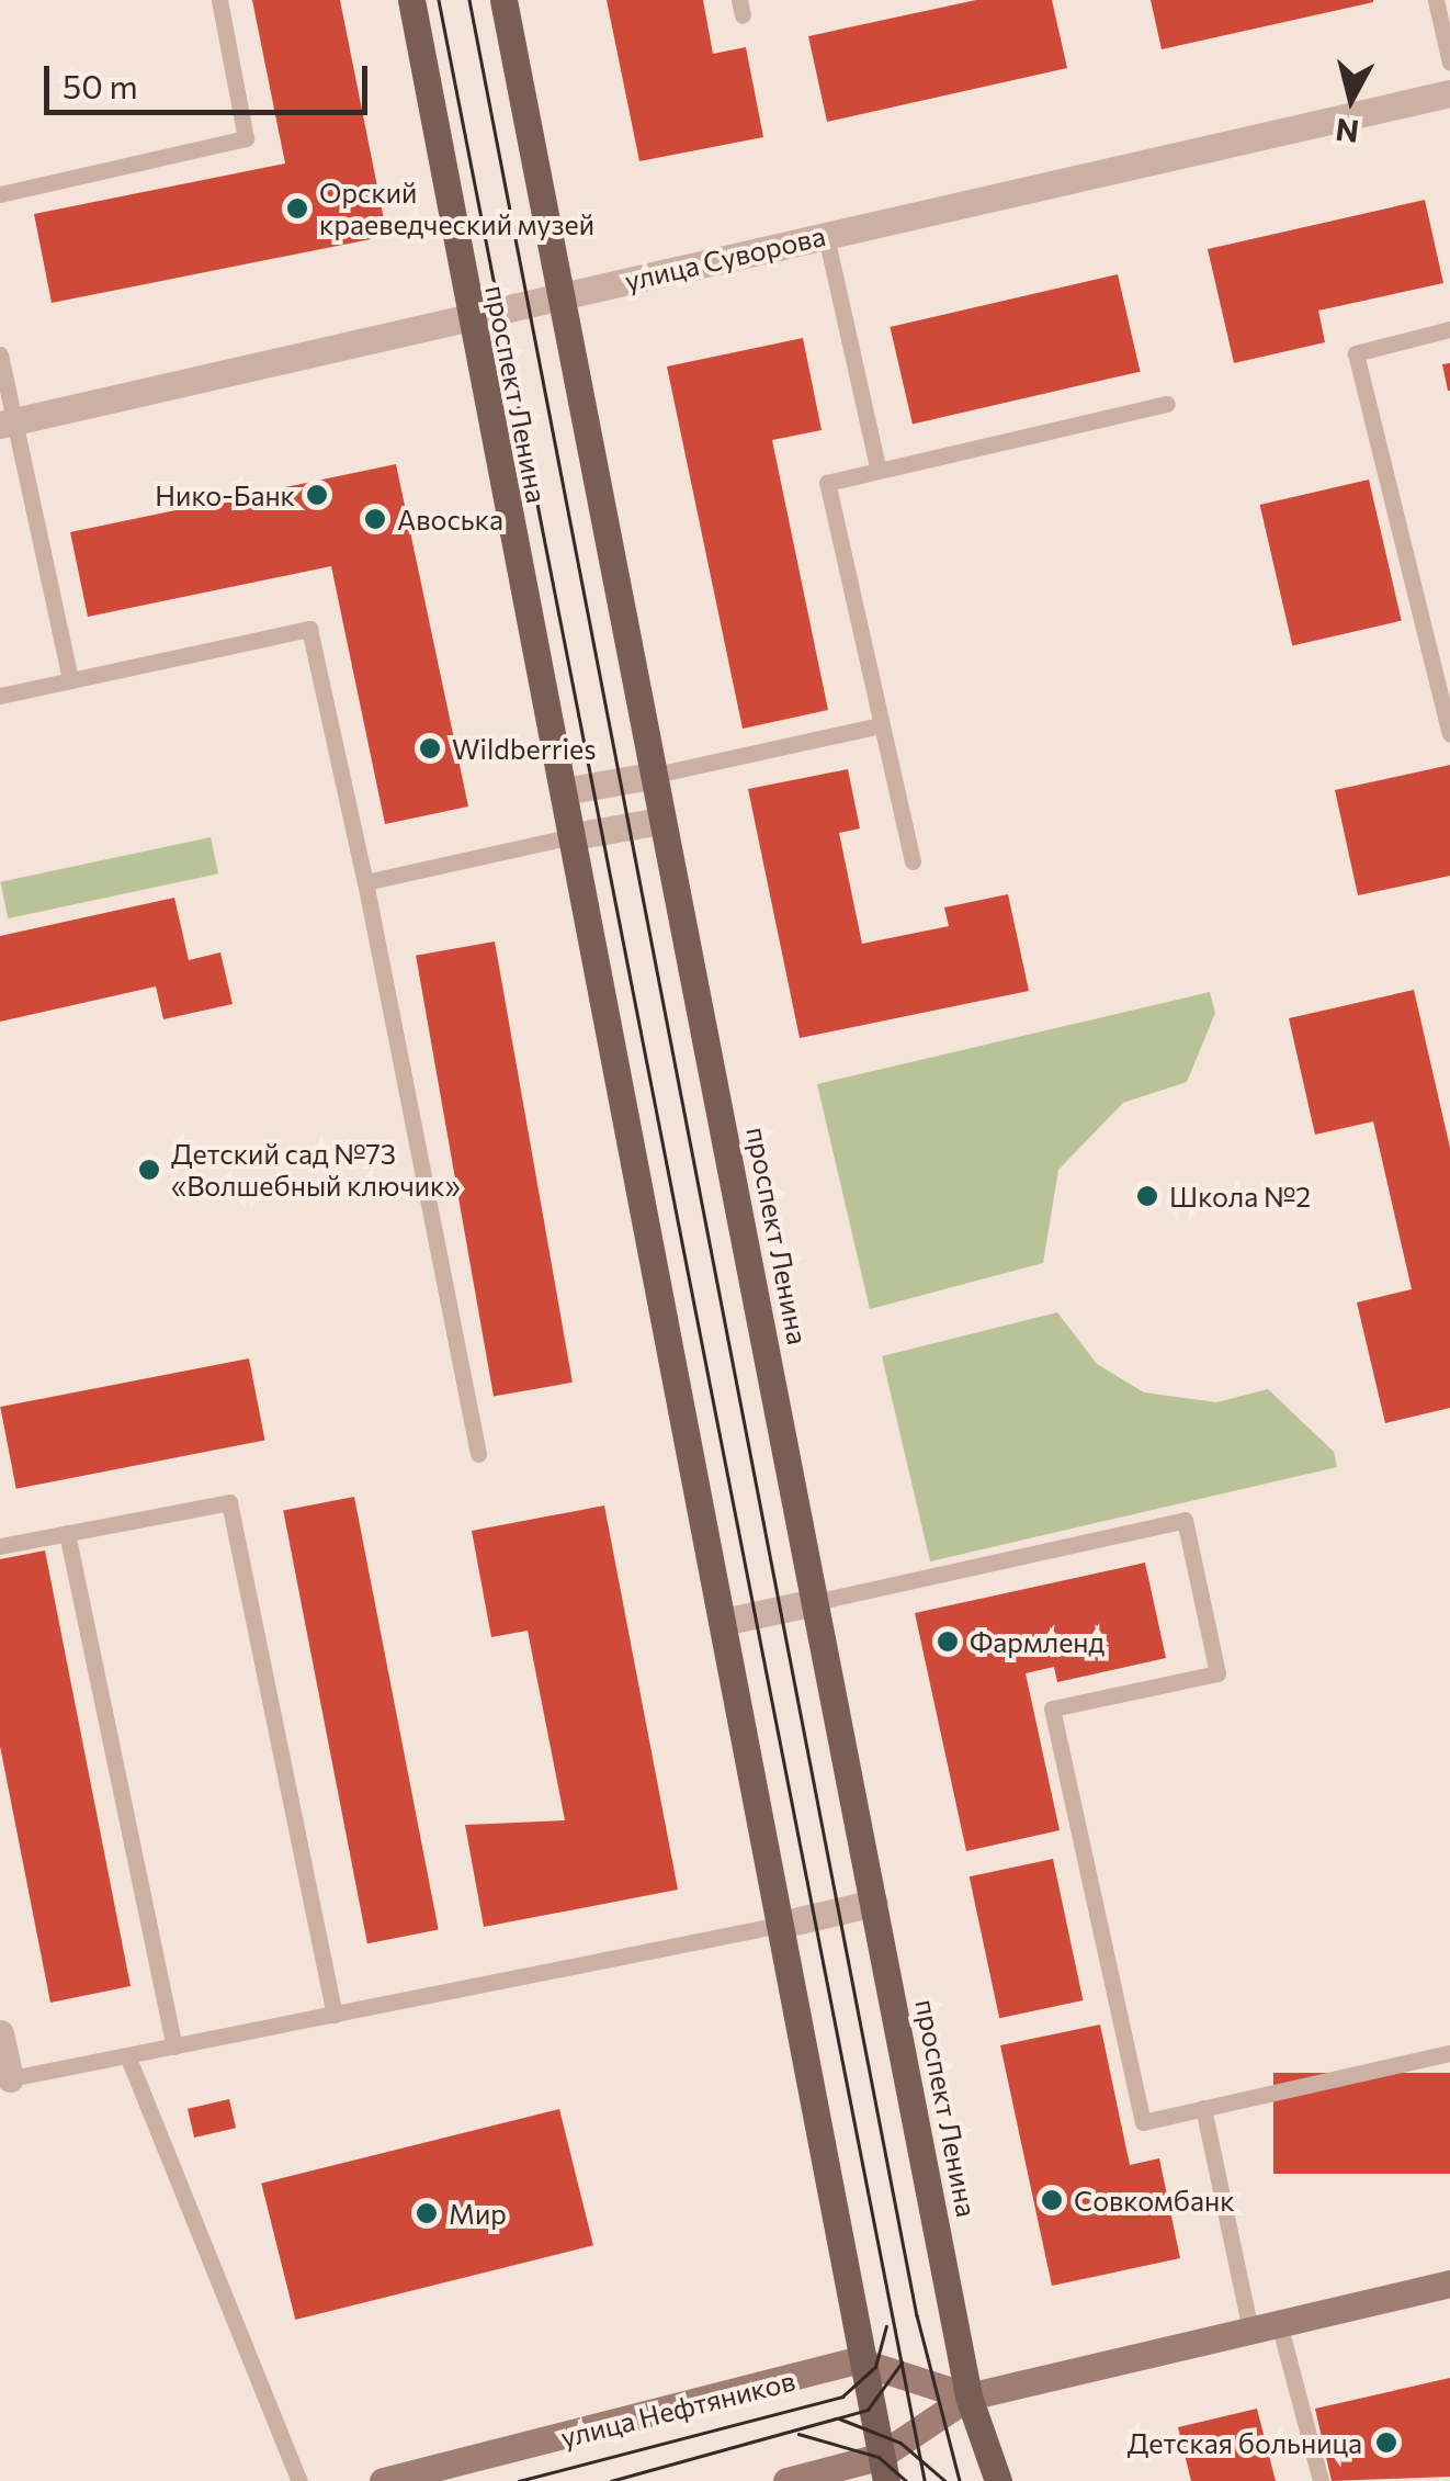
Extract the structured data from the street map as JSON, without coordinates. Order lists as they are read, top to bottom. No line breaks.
{"streets":{"main road":["проспект Ленина","улица Нефтяников"],"street":["улица Суворова"]},"crossings":[["улица Суворова","проспект Ленина"],["проспект Ленина","улица Нефтяников"]],"places":["Орский краеведческий музей","Нико-Банк","Авоська","Wildberries","Детский сад №73 «Волшебный ключик»","Школа №2","Фармленд","Совкомбанк","Мир","Детская больница"],"scale_bar":"50 m","north":"bottom"}
